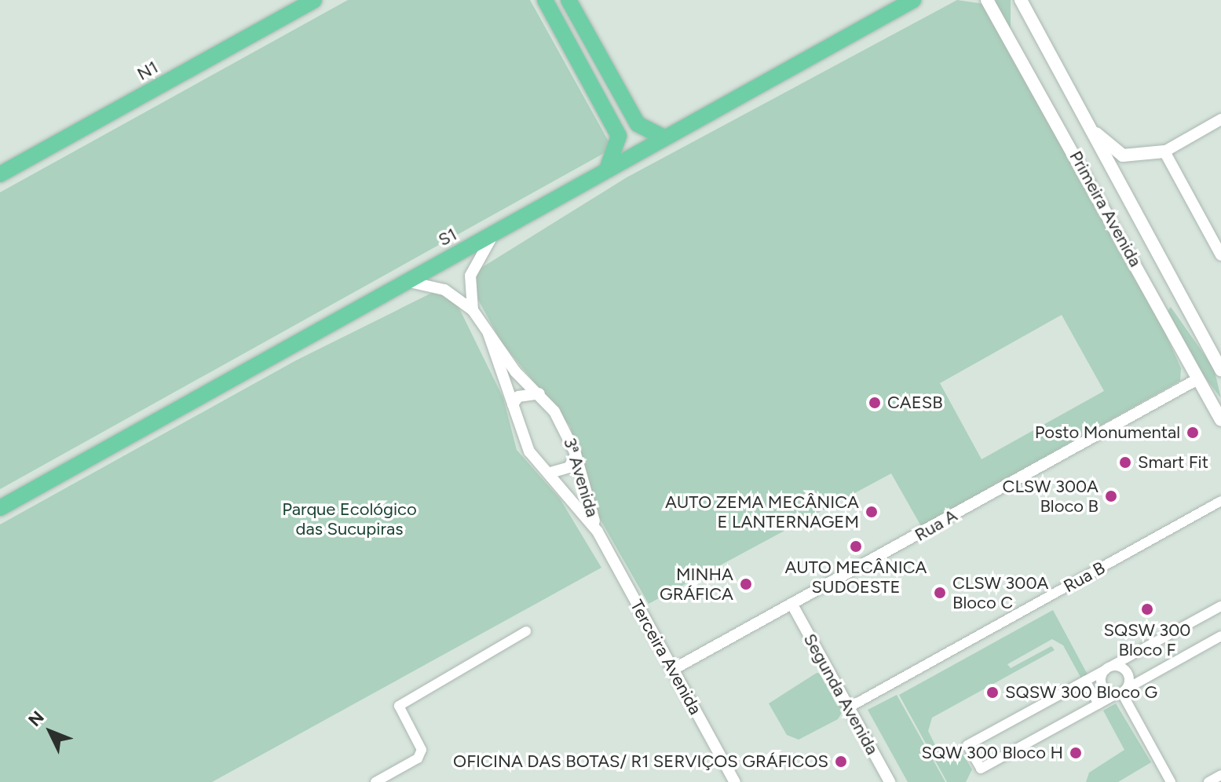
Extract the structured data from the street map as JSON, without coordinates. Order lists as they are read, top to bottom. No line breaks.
{"streets":{"highway":["N1","S1"],"main road":["Primeira Avenida"],"street":["3ª Avenida","Rua A","Rua B","Terceira Avenida","Segunda Avenida"]},"crossings":[["Primeira Avenida","Rua A"],["3ª Avenida","Terceira Avenida"],["Rua A","Terceira Avenida"],["Rua A","Segunda Avenida"],["Rua B","Segunda Avenida"]],"parks":["Parque Ecológico das Sucupiras"],"places":["CAESB","Posto Monumental","Smart Fit","CLSW 300A Bloco B","AUTO ZEMA MECÂNICA E LANTERNAGEM","AUTO MECÂNICA SUDOESTE","MINHA GRÁFICA","CLSW 300A Bloco C","SQSW 300 Bloco F","SQSW 300 Bloco G","SQW 300 Bloco H","OFICINA DAS BOTAS/ R1 SERVIÇOS GRÁFICOS"],"north":"top left"}
